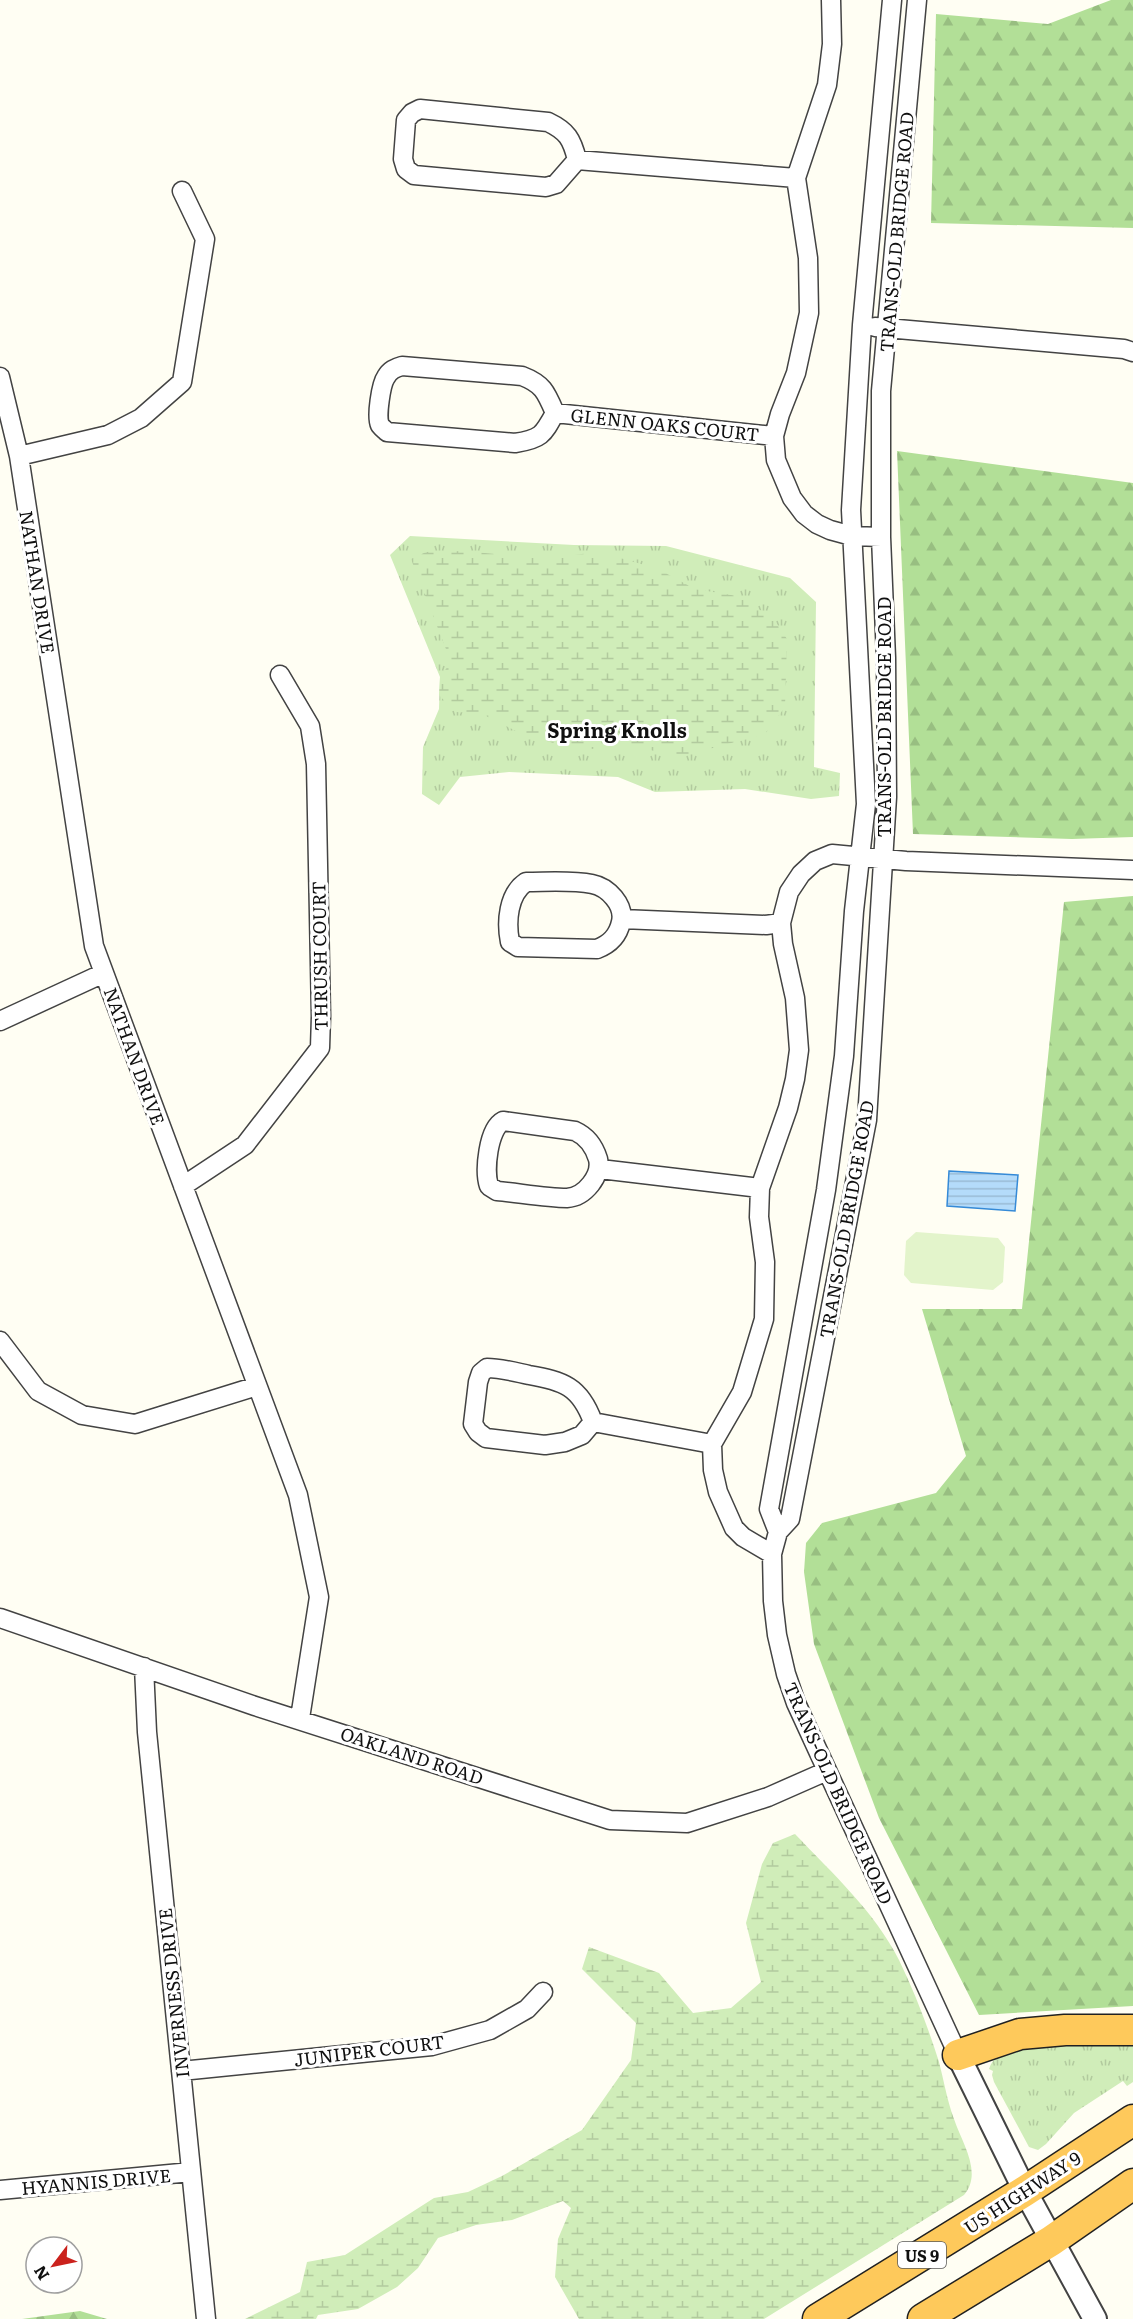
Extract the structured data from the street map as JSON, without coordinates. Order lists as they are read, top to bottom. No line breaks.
{"streets":{"highway":["US HIGHWAY 9","US 9"],"street":["TRANS-OLD BRIDGE ROAD","GLENN OAKS COURT","NATHAN DRIVE","THRUSH COURT","OAKLAND ROAD","INVERNESS DRIVE","JUNIPER COURT","HYANNIS DRIVE"]},"crossings":[["TRANS-OLD BRIDGE ROAD","GLENN OAKS COURT"],["TRANS-OLD BRIDGE ROAD","OAKLAND ROAD"],["TRANS-OLD BRIDGE ROAD","US HIGHWAY 9"],["NATHAN DRIVE","THRUSH COURT"],["NATHAN DRIVE","OAKLAND ROAD"],["OAKLAND ROAD","INVERNESS DRIVE"],["INVERNESS DRIVE","JUNIPER COURT"],["INVERNESS DRIVE","HYANNIS DRIVE"]],"districts":["Spring Knolls"],"north":"bottom left"}
